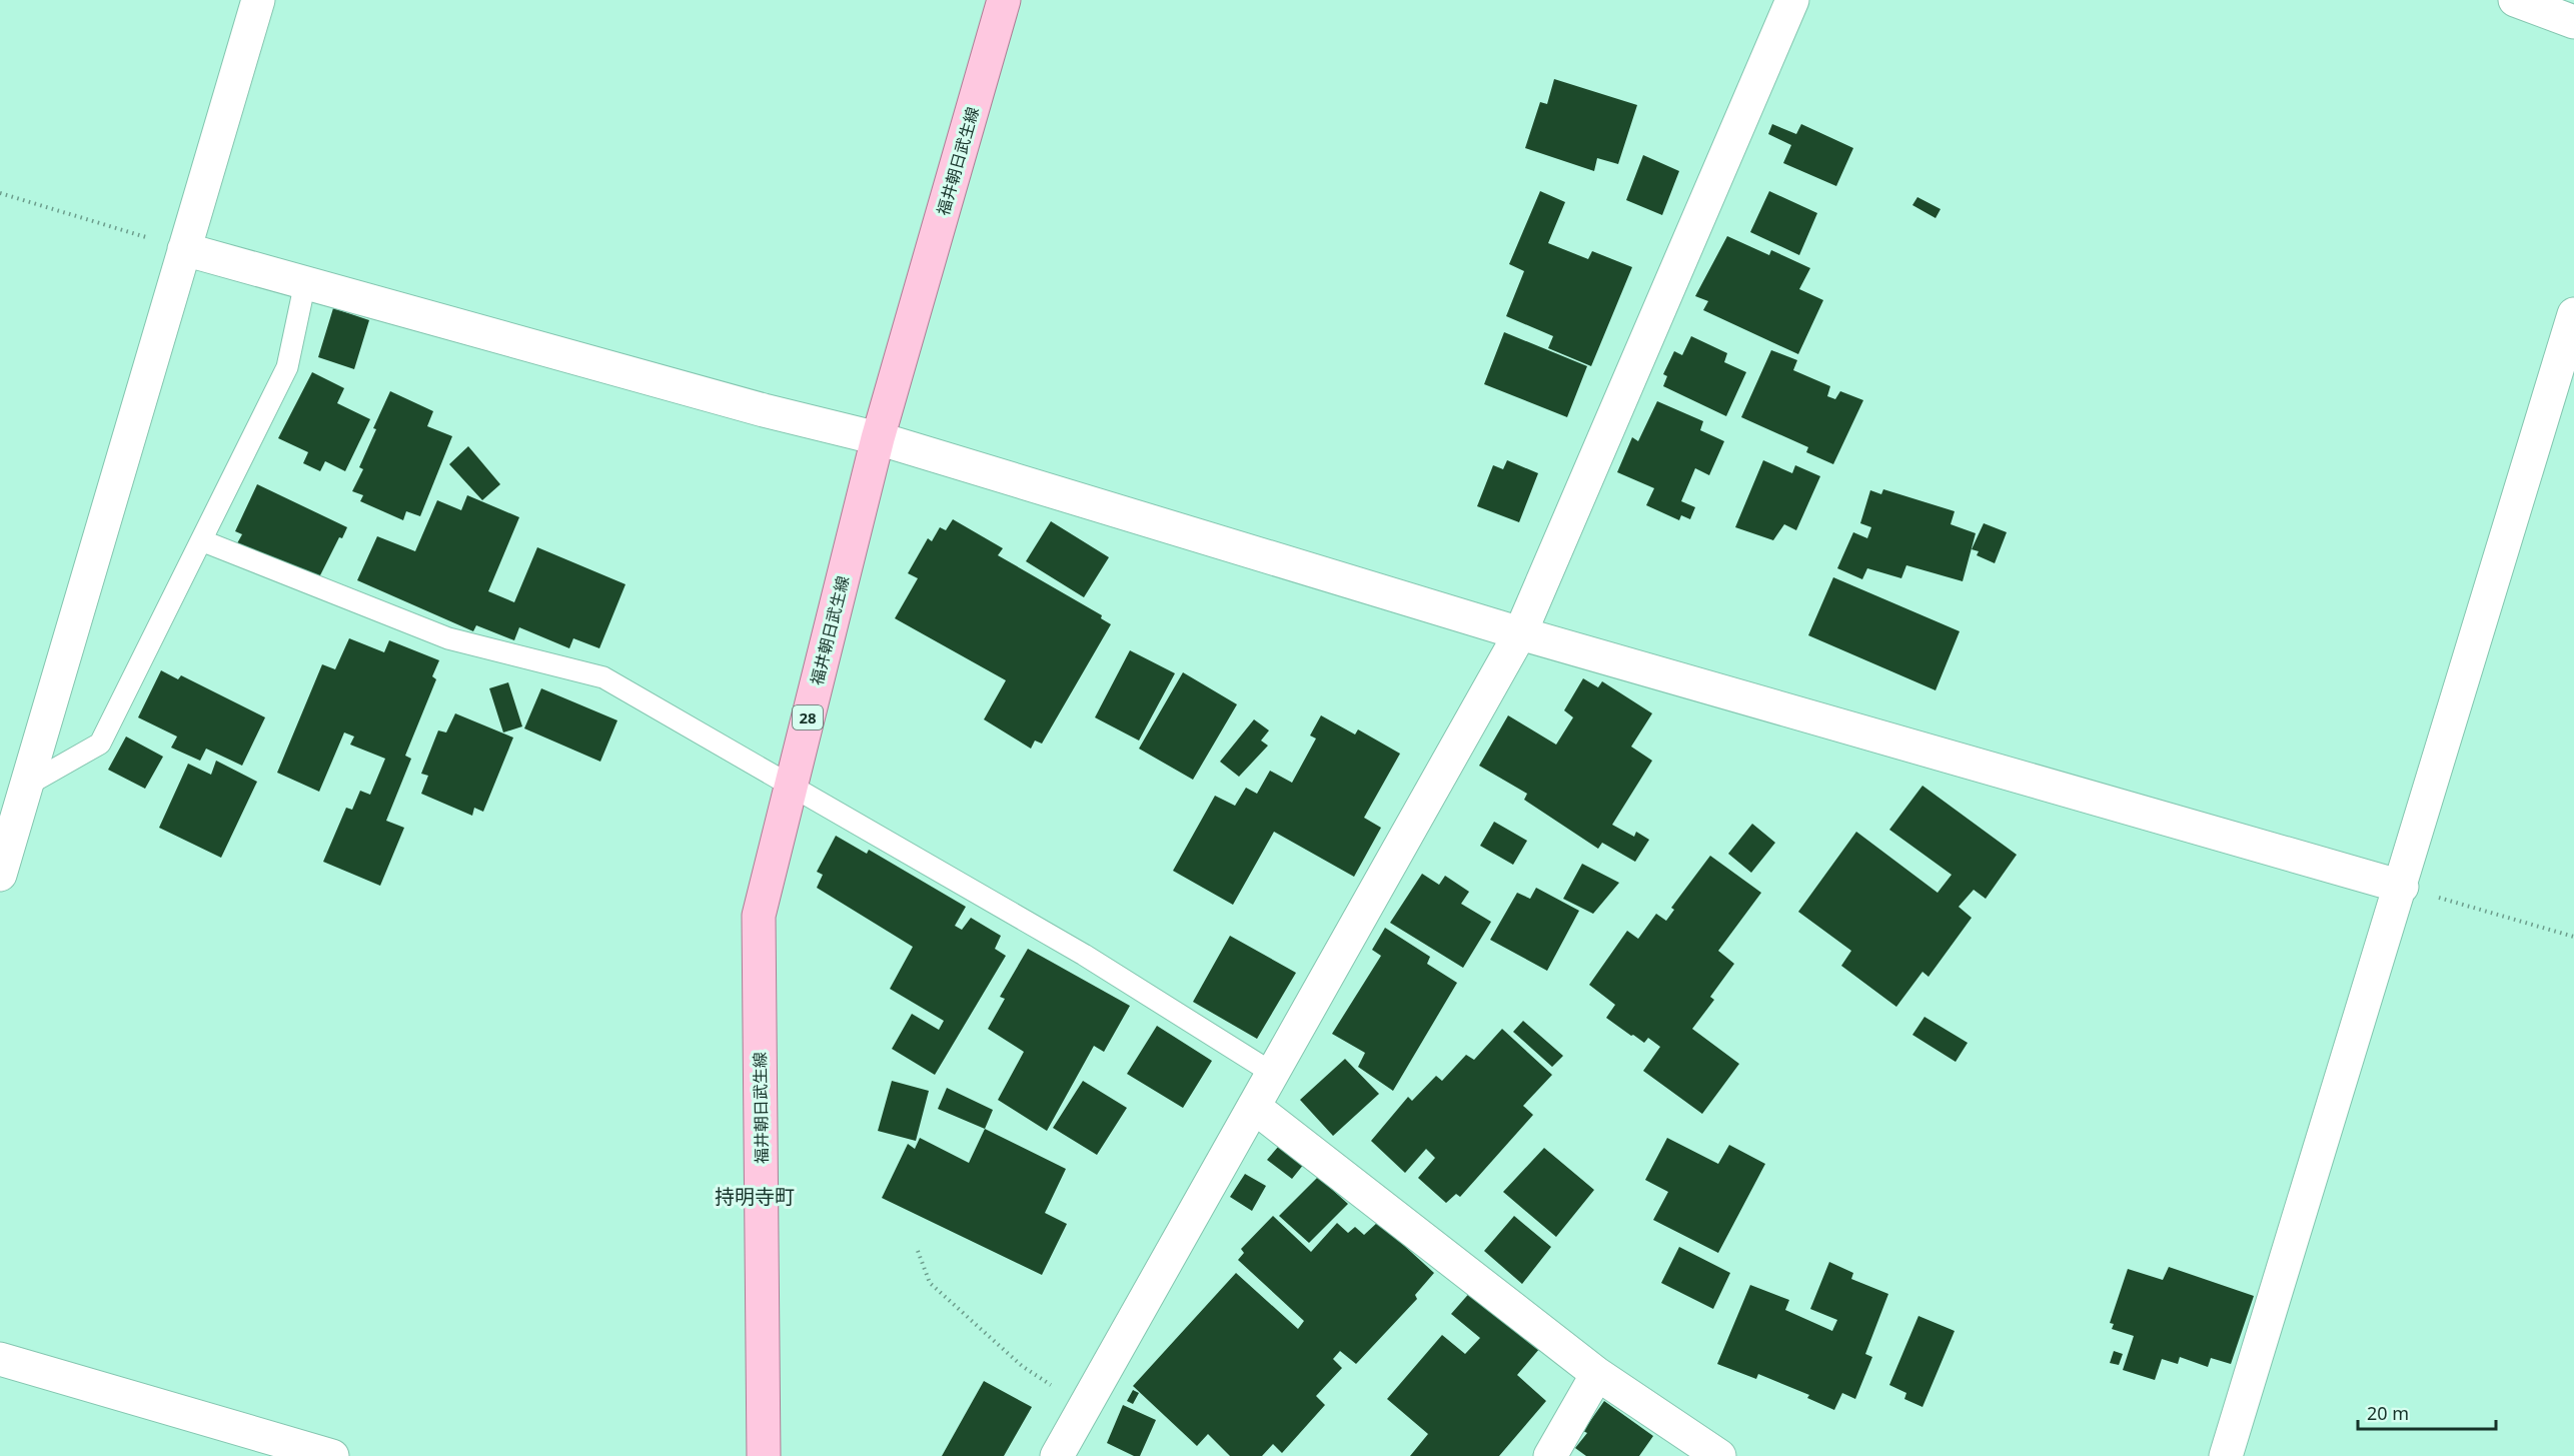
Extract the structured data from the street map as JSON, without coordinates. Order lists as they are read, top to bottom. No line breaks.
{"streets":{"main road":["福井朝日武生線","28"]},"districts":["持明寺町"],"scale_bar":"20 m"}
